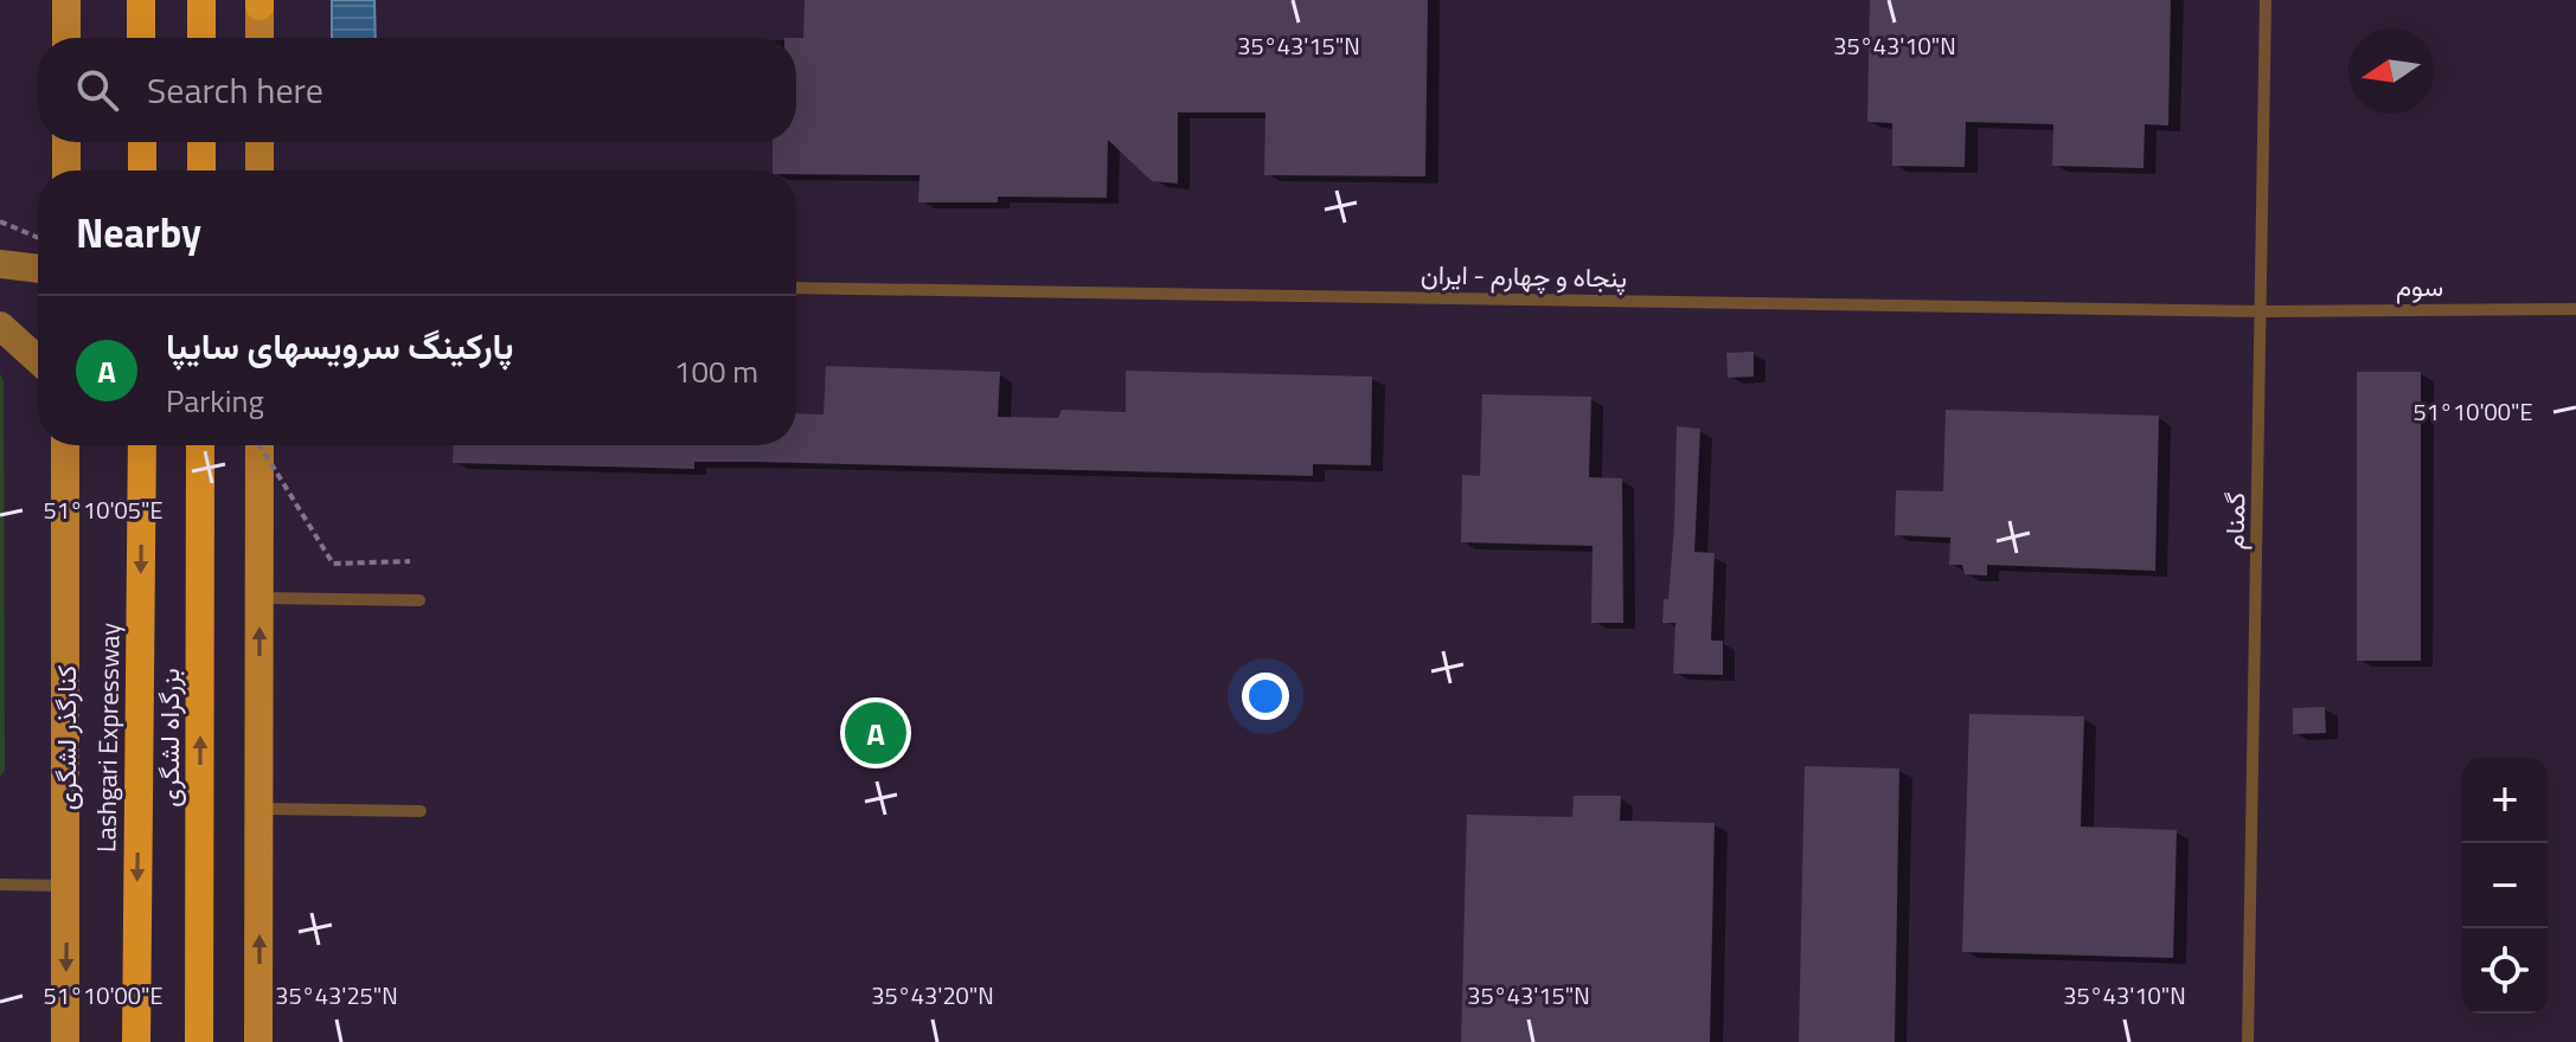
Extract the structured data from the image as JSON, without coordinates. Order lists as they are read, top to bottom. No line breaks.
{"streets":{"highway":["Lashgari Expressway","بزرگراه لشگری"],"main road":["کنارگذر لشگری"],"lane":["پنجاه و چهارم - ایران","سوم","گمنام"]},"crossings":[["پنجاه و چهارم - ایران","سوم"],["پنجاه و چهارم - ایران","گمنام"],["سوم","گمنام"]],"one_way":["Lashgari Expressway","بزرگراه لشگری"],"north":"left","page":{"search":"Search here","heading":"Nearby","list":[{"mark":"A","name":"پارکینگ سرویسهای سایپا","note":"Parking","value":"100 m"}],"pins":"A","map_buttons":["+","−"]},"coordinates":["35°43'15\"N","35°43'10\"N","51°10'00\"E","51°10'05\"E","35°43'25\"N","35°43'20\"N"]}
